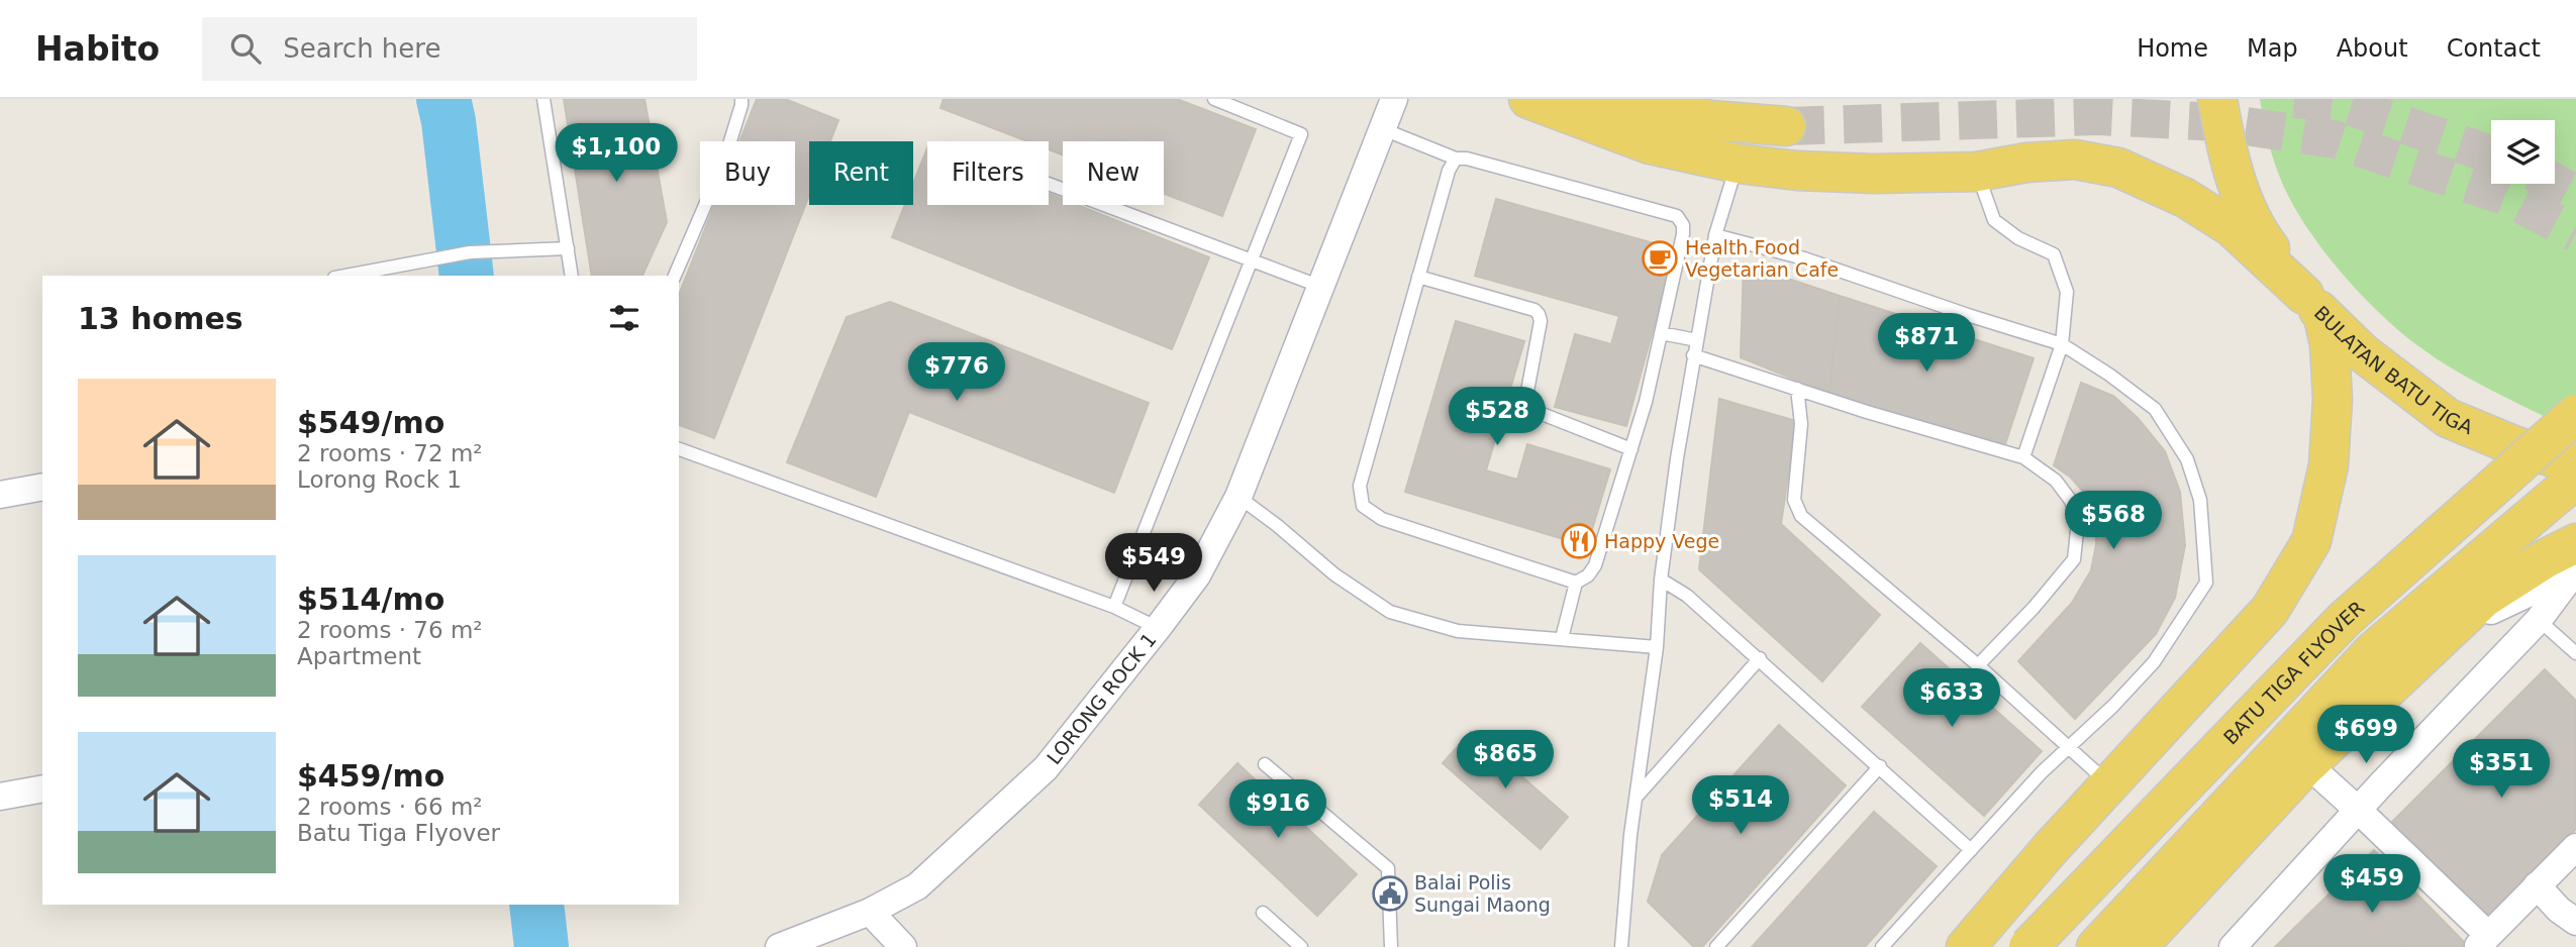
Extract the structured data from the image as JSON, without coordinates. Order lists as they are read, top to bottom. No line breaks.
{"streets":{"main road":["BULATAN BATU TIGA","BATU TIGA FLYOVER"],"street":["LORONG ROCK 1"]},"places":{"cafe":["Health Food Vegetarian Cafe"],"restaurant":["Happy Vege"],"public building":["Balai Polis Sungai Maong"]},"page":{"header":"Habito","search":"Search here","nav":["Home","Map","About","Contact"],"price":["$1,100","$871","$776","$528","$568","$549","$633","$699","$865","$351","$514","$916","$459"],"chip":["Buy","Rent","Filters","New"],"heading":"13 homes","list":[{"name":"$549/mo","note":"2 rooms · 72 m² · Lorong Rock 1"},{"name":"$514/mo","note":"2 rooms · 76 m² · Apartment"},{"name":"$459/mo","note":"2 rooms · 66 m² · Batu Tiga Flyover"}]}}
